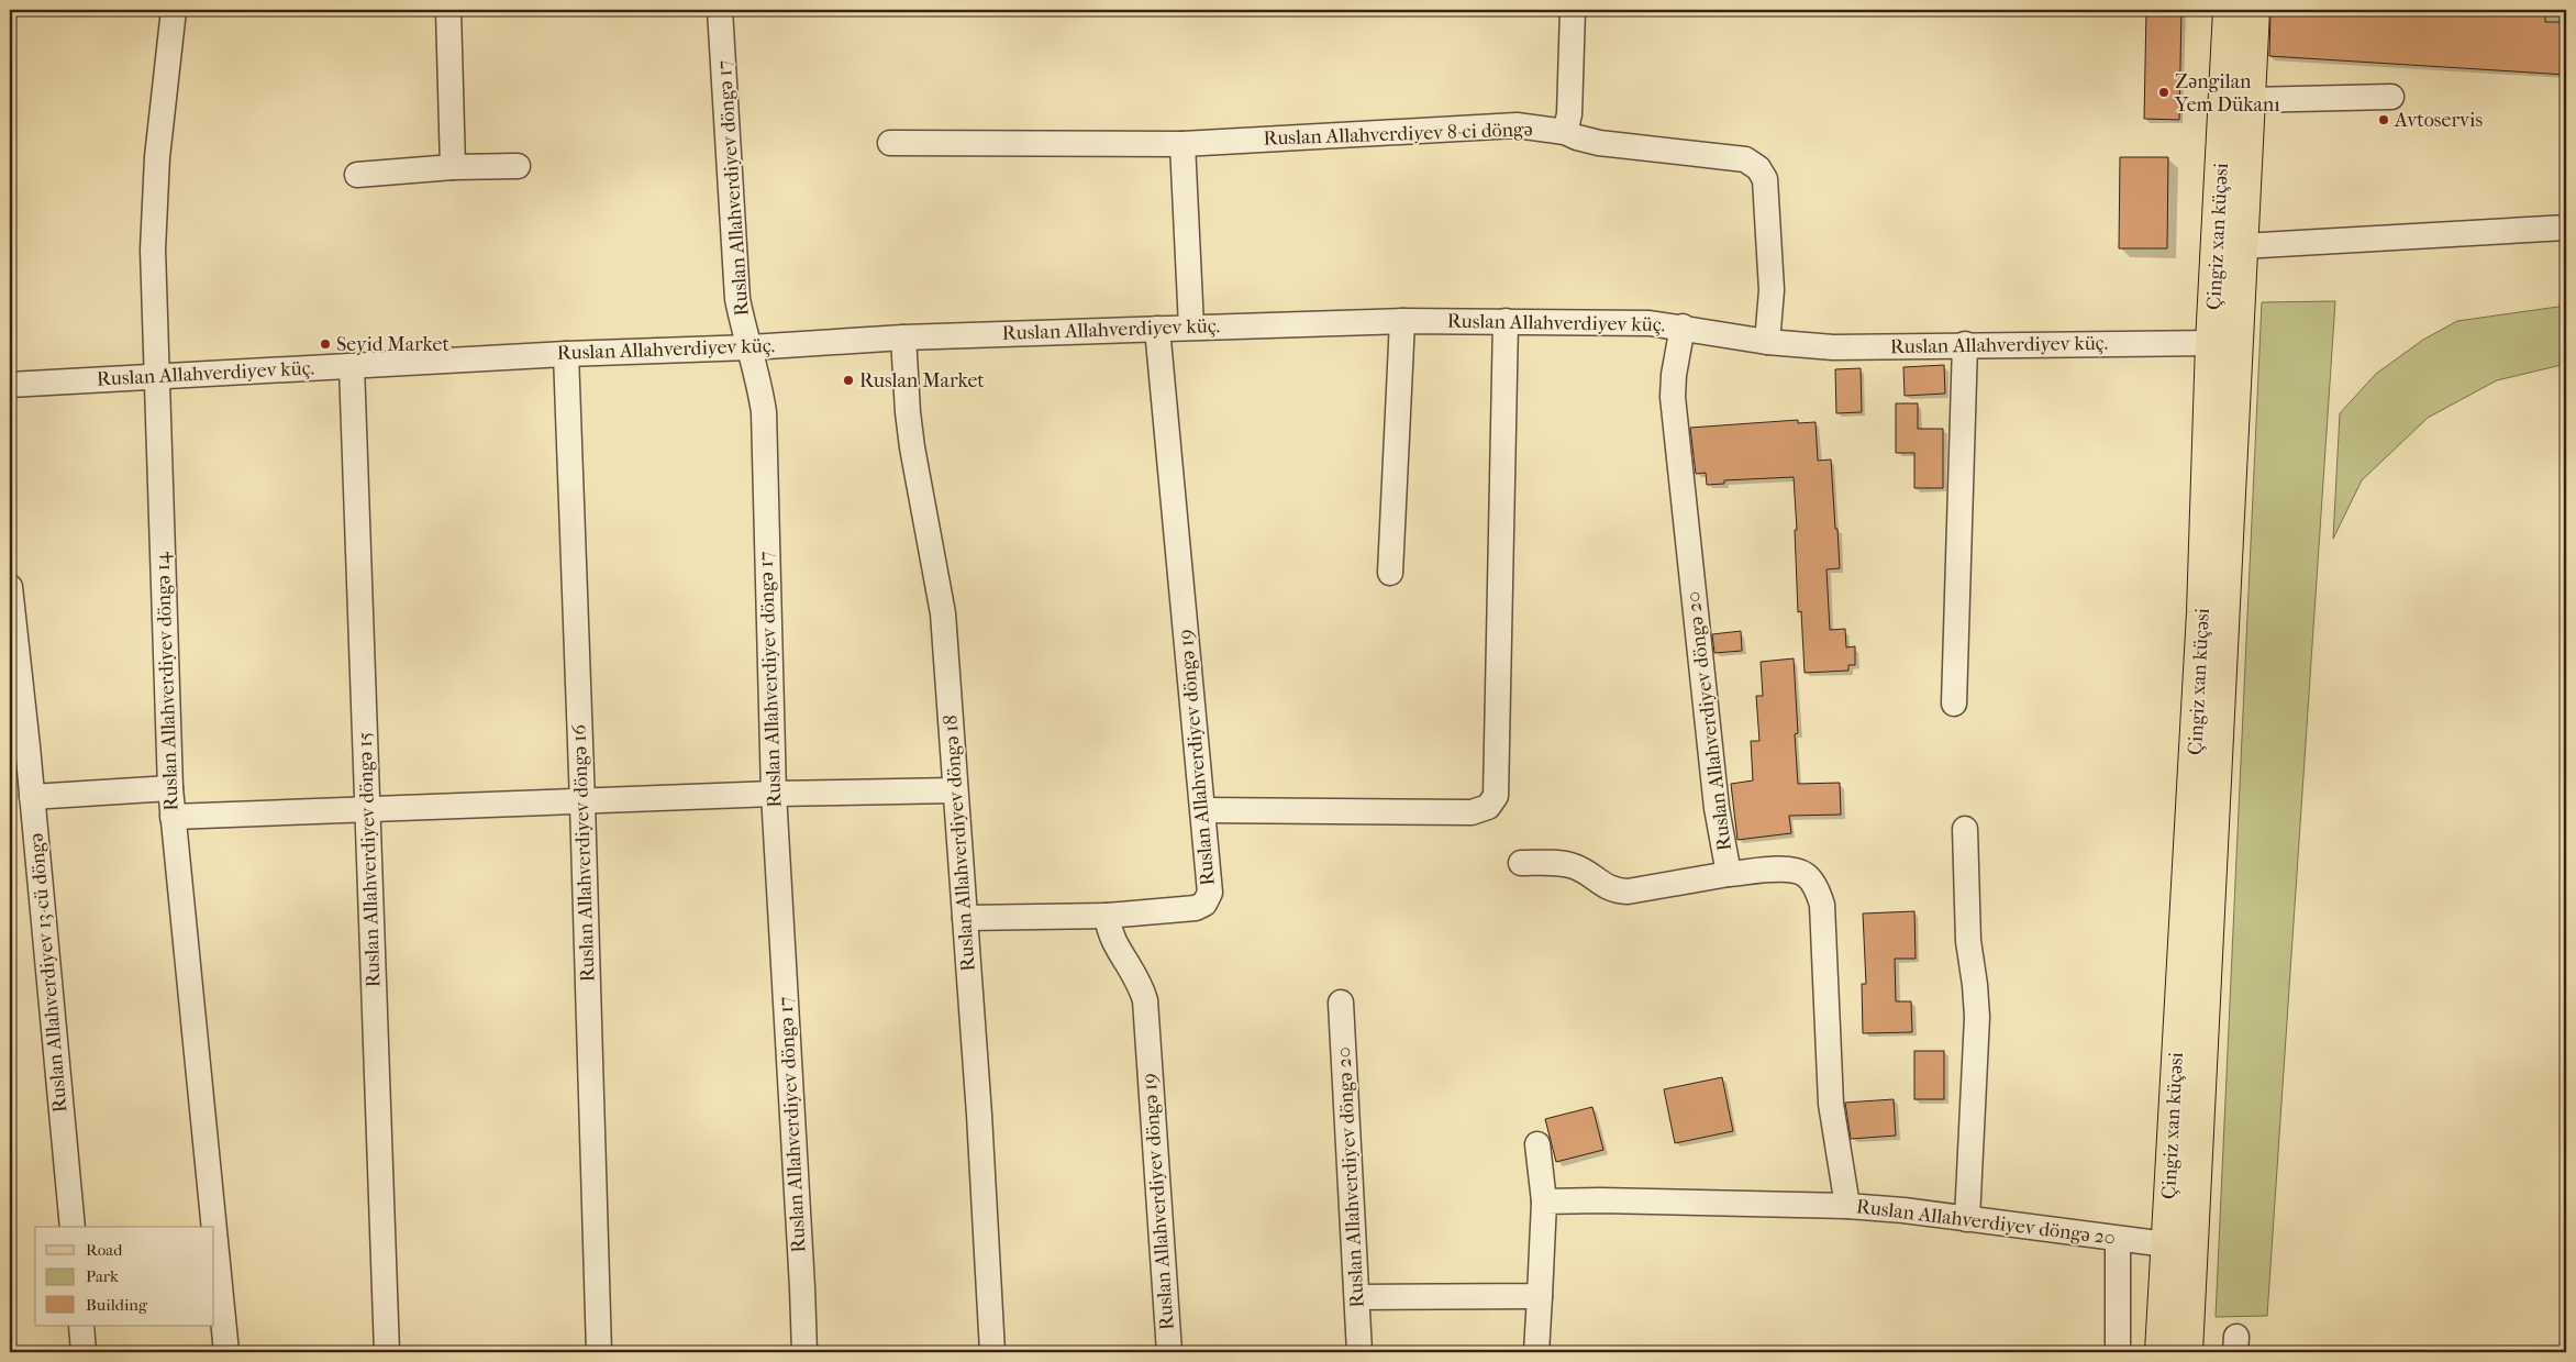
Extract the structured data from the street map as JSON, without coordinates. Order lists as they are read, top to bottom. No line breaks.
{"streets":{"main road":["Çingiz xan küçəsi"],"street":["Ruslan Allahverdiyev 8-ci döngə","Ruslan Allahverdiyev döngə 17","Ruslan Allahverdiyev küç.","Ruslan Allahverdiyev döngə 14","Ruslan Allahverdiyev döngə 20","Ruslan Allahverdiyev döngə 19","Ruslan Allahverdiyev döngə 18","Ruslan Allahverdiyev döngə 16","Ruslan Allahverdiyev döngə 15","Ruslan Allahverdiyev 13-cü döngə"]},"crossings":[["Ruslan Allahverdiyev 8-ci döngə","Ruslan Allahverdiyev küç."],["Ruslan Allahverdiyev döngə 17","Ruslan Allahverdiyev küç."],["Çingiz xan küçəsi","Ruslan Allahverdiyev küç."],["Çingiz xan küçəsi","Ruslan Allahverdiyev döngə 20"],["Ruslan Allahverdiyev küç.","Ruslan Allahverdiyev döngə 14"],["Ruslan Allahverdiyev küç.","Ruslan Allahverdiyev döngə 20"],["Ruslan Allahverdiyev küç.","Ruslan Allahverdiyev döngə 19"],["Ruslan Allahverdiyev küç.","Ruslan Allahverdiyev döngə 18"],["Ruslan Allahverdiyev küç.","Ruslan Allahverdiyev döngə 16"],["Ruslan Allahverdiyev küç.","Ruslan Allahverdiyev döngə 15"]],"places":["Zəngilan Yem Dükanı","Avtoservis","Seyid Market","Ruslan Market"],"legend":["Road","Park","Building"]}
